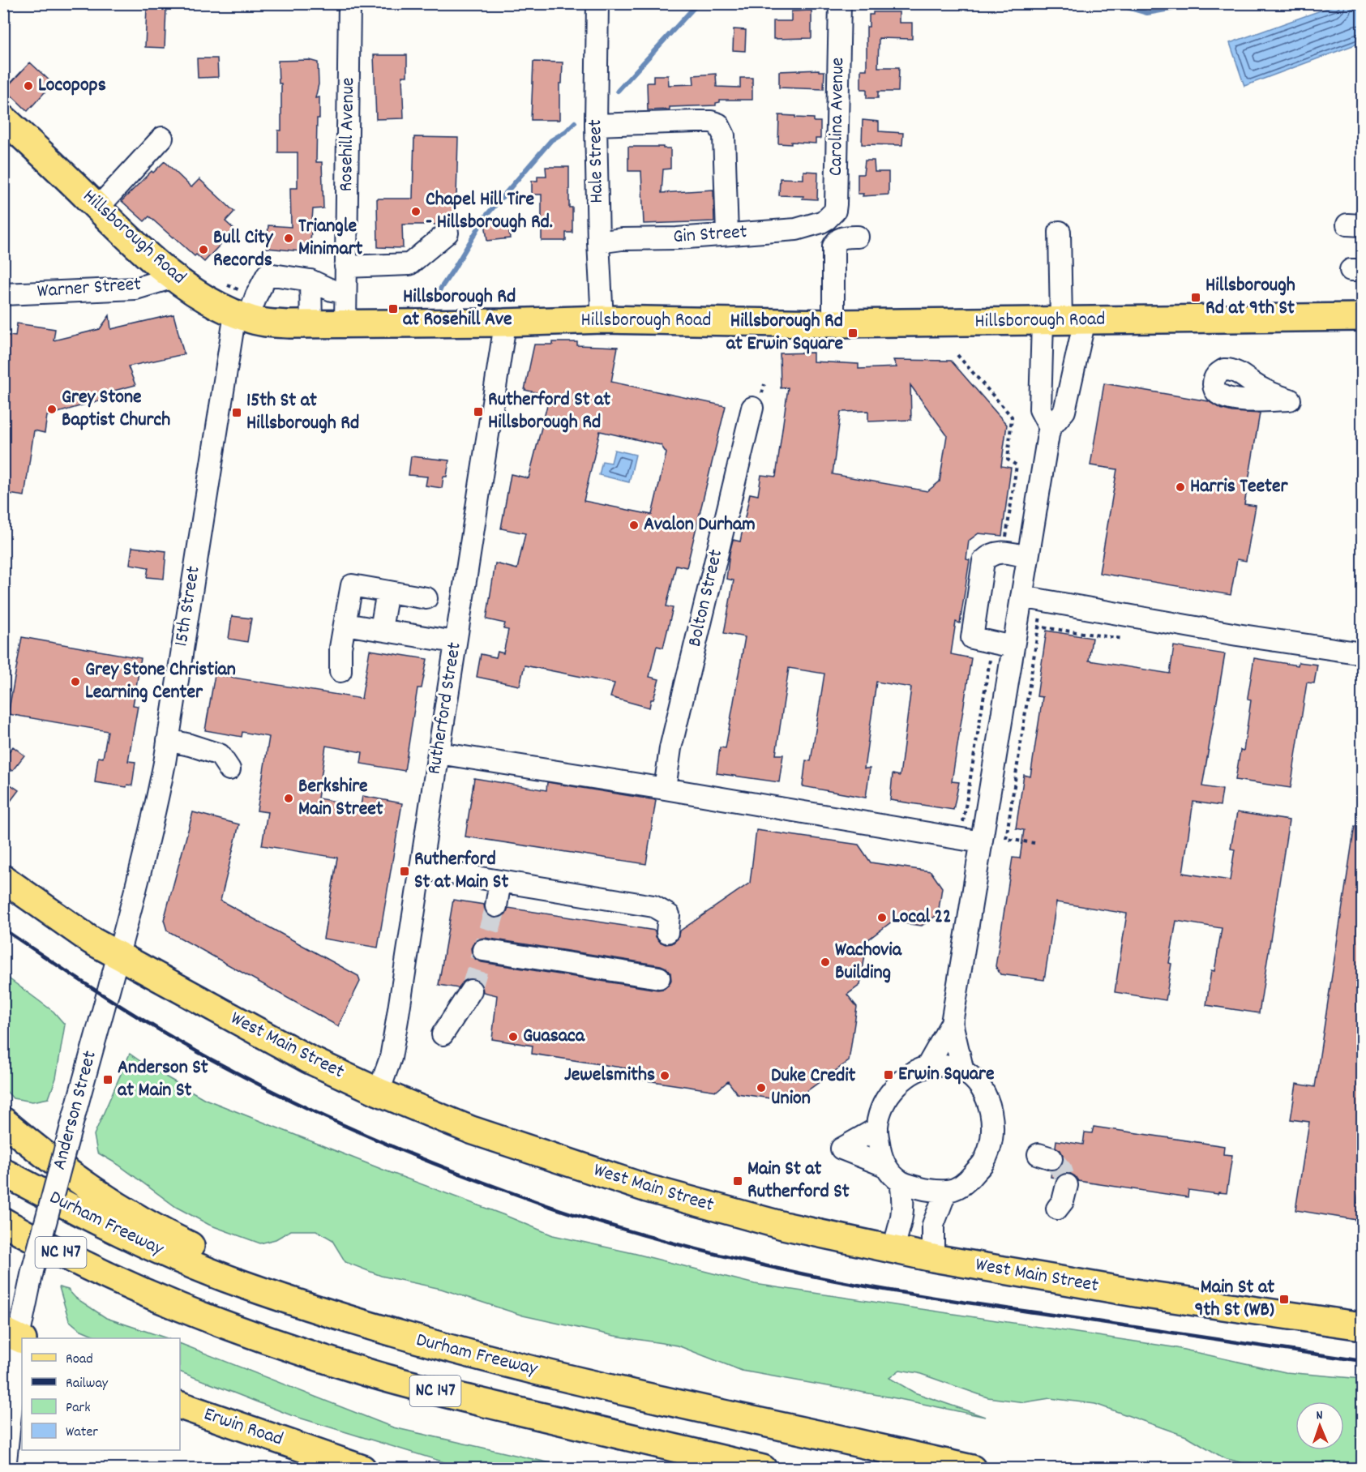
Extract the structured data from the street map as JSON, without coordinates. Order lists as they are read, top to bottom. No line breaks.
{"streets":{"main road":["Hillsborough Road","West Main Street","Durham Freeway","NC 147","Erwin Road"],"street":["Carolina Avenue","Rosehill Avenue","Hale Street","Gin Street","Warner Street","Bolton Street","15th Street","Rutherford Street","Anderson Street"]},"crossings":[["Carolina Avenue","Gin Street"],["Rosehill Avenue","Hillsborough Road"],["Hale Street","Gin Street"],["Hale Street","Hillsborough Road"],["Hillsborough Road","Warner Street"],["Hillsborough Road","15th Street"],["Hillsborough Road","Rutherford Street"],["15th Street","West Main Street"],["15th Street","Anderson Street"],["Rutherford Street","West Main Street"],["West Main Street","Anderson Street"]],"places":{"other":["Locopops","Chapel Hill Tire - Hillsborough Rd.","Triangle Minimart","Bull City Records","Grey Stone Baptist Church","Harris Teeter","Avalon Durham","Grey Stone Christian Learning Center","Berkshire Main Street","Local 22","Wachovia Building","Guasaca","Jewelsmiths","Duke Credit Union"],"transit":["Hillsborough Rd at 9th St","Hillsborough Rd at Rosehill Ave","Hillsborough Rd at Erwin Square","Rutherford St at Hillsborough Rd","15th St at Hillsborough Rd","Rutherford St at Main St","Erwin Square","Anderson St at Main St","Main St at Rutherford St","Main St at 9th St (WB)"]},"legend":["Road","Railway","Park","Water"],"north":"top"}
